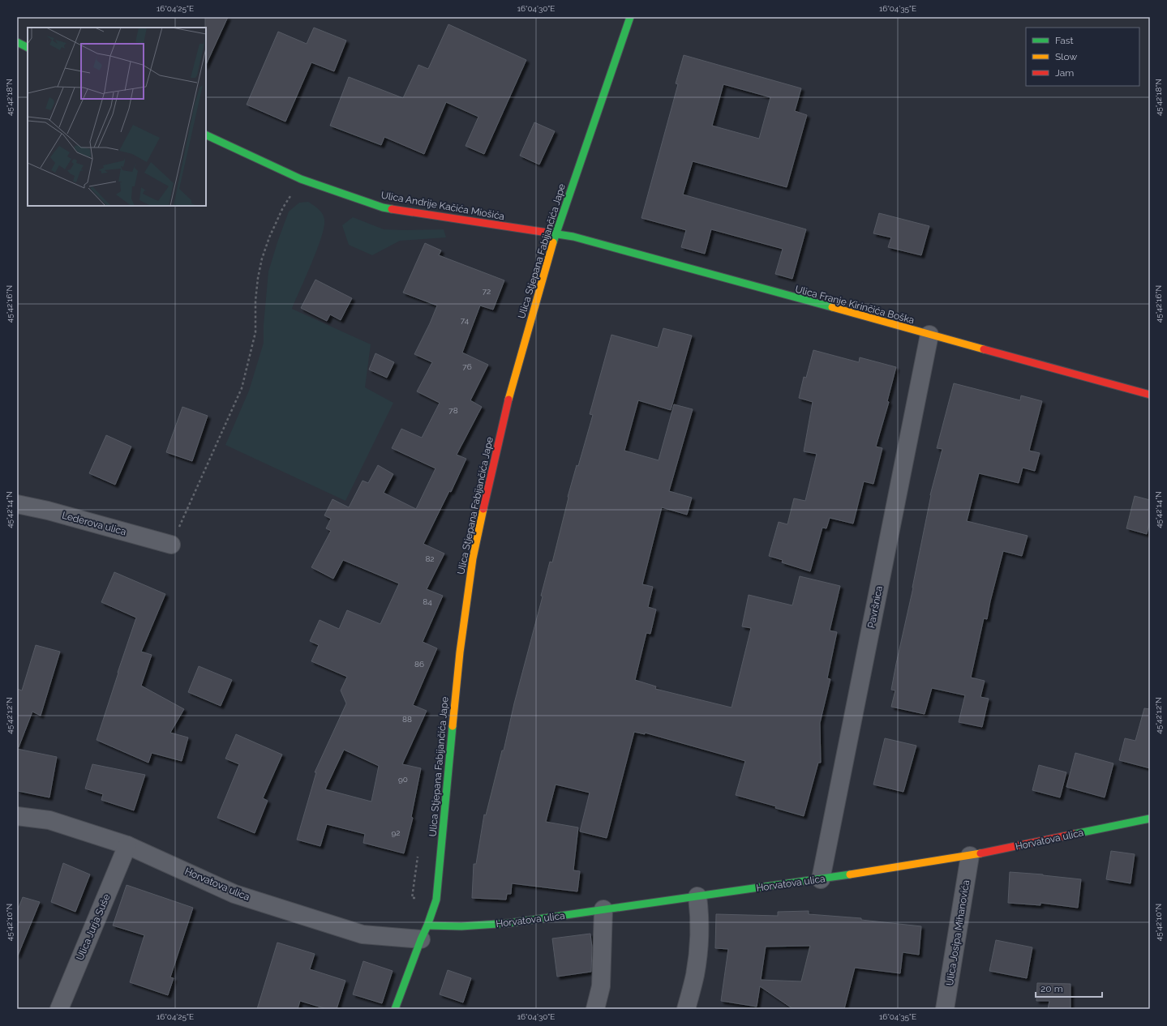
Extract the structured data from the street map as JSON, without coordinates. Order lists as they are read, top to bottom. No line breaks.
{"streets":{"street":["Ulica Andrije Kačića Miošića","Ulica Stjepana Fabijančića Jape","Ulica Franje Kirinčića Boška","Lederova ulica","Pavršnica","Horvatova ulica","Ulica Jurja Suše","Ulica Josipa Mihanovića"]},"crossings":[["Ulica Andrije Kačića Miošića","Ulica Stjepana Fabijančića Jape"],["Ulica Andrije Kačića Miošića","Ulica Franje Kirinčića Boška"],["Ulica Stjepana Fabijančića Jape","Ulica Franje Kirinčića Boška"],["Ulica Stjepana Fabijančića Jape","Horvatova ulica"],["Ulica Franje Kirinčića Boška","Pavršnica"],["Pavršnica","Horvatova ulica"],["Horvatova ulica","Ulica Jurja Suše"],["Horvatova ulica","Ulica Josipa Mihanovića"]],"house_numbers":["72","74","76","78","82","84","86","88","90","92"],"legend":["Fast","Slow","Jam"],"scale_bar":"20 m","coordinates":["16°04'25\"E","16°04'30\"E","16°04'35\"E","45°42'18\"N","45°42'16\"N","45°42'14\"N","45°42'12\"N","45°42'10\"N"]}
